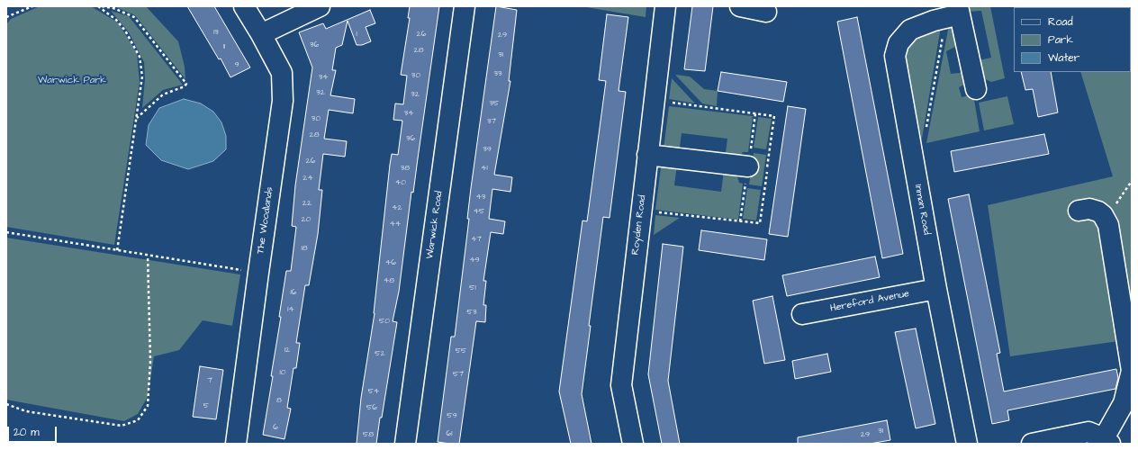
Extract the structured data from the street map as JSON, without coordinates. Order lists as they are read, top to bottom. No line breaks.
{"streets":{"street":["Inman Road","The Woodlands","Warwick Road","Royden Road","Hereford Avenue"]},"crossings":[["Inman Road","Hereford Avenue"]],"parks":["Warwick Park"],"house_numbers":["13","1","26","29","36","11","28","31","9","33","30","34","32","32","35","34","30","37","28","36","39","26","38","41","24","40","43","22","42","45","20","44","47","18","49","46","48","51","16","14","53","50","12","55","52","10","57","7","54","8","5","56","59","6","31","61","58","29"],"legend":["Road","Park","Water"],"scale_bar":"20 m"}
